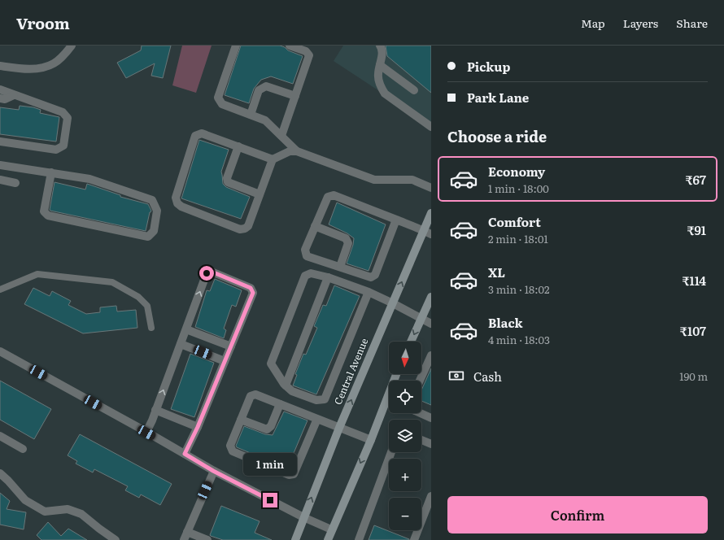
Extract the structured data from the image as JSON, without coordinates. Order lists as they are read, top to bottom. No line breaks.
{"streets":{"main road":["Central Avenue"]},"north":"bottom","page":{"header":"Vroom","nav":["Map","Layers","Share"],"banner":["Pickup","Park Lane"],"heading":"Choose a ride","list":[{"name":"Economy","note":"1 min · 18:00","value":"₹67"},{"name":"Comfort","note":"2 min · 18:01","value":"₹91"},{"name":"XL","note":"3 min · 18:02","value":"₹114"},{"name":"Black","note":"4 min · 18:03","value":"₹107"}],"map_buttons":["+","−"],"pay":["Cash","190 m"],"bubble":"1 min","buttons":"Confirm"}}
